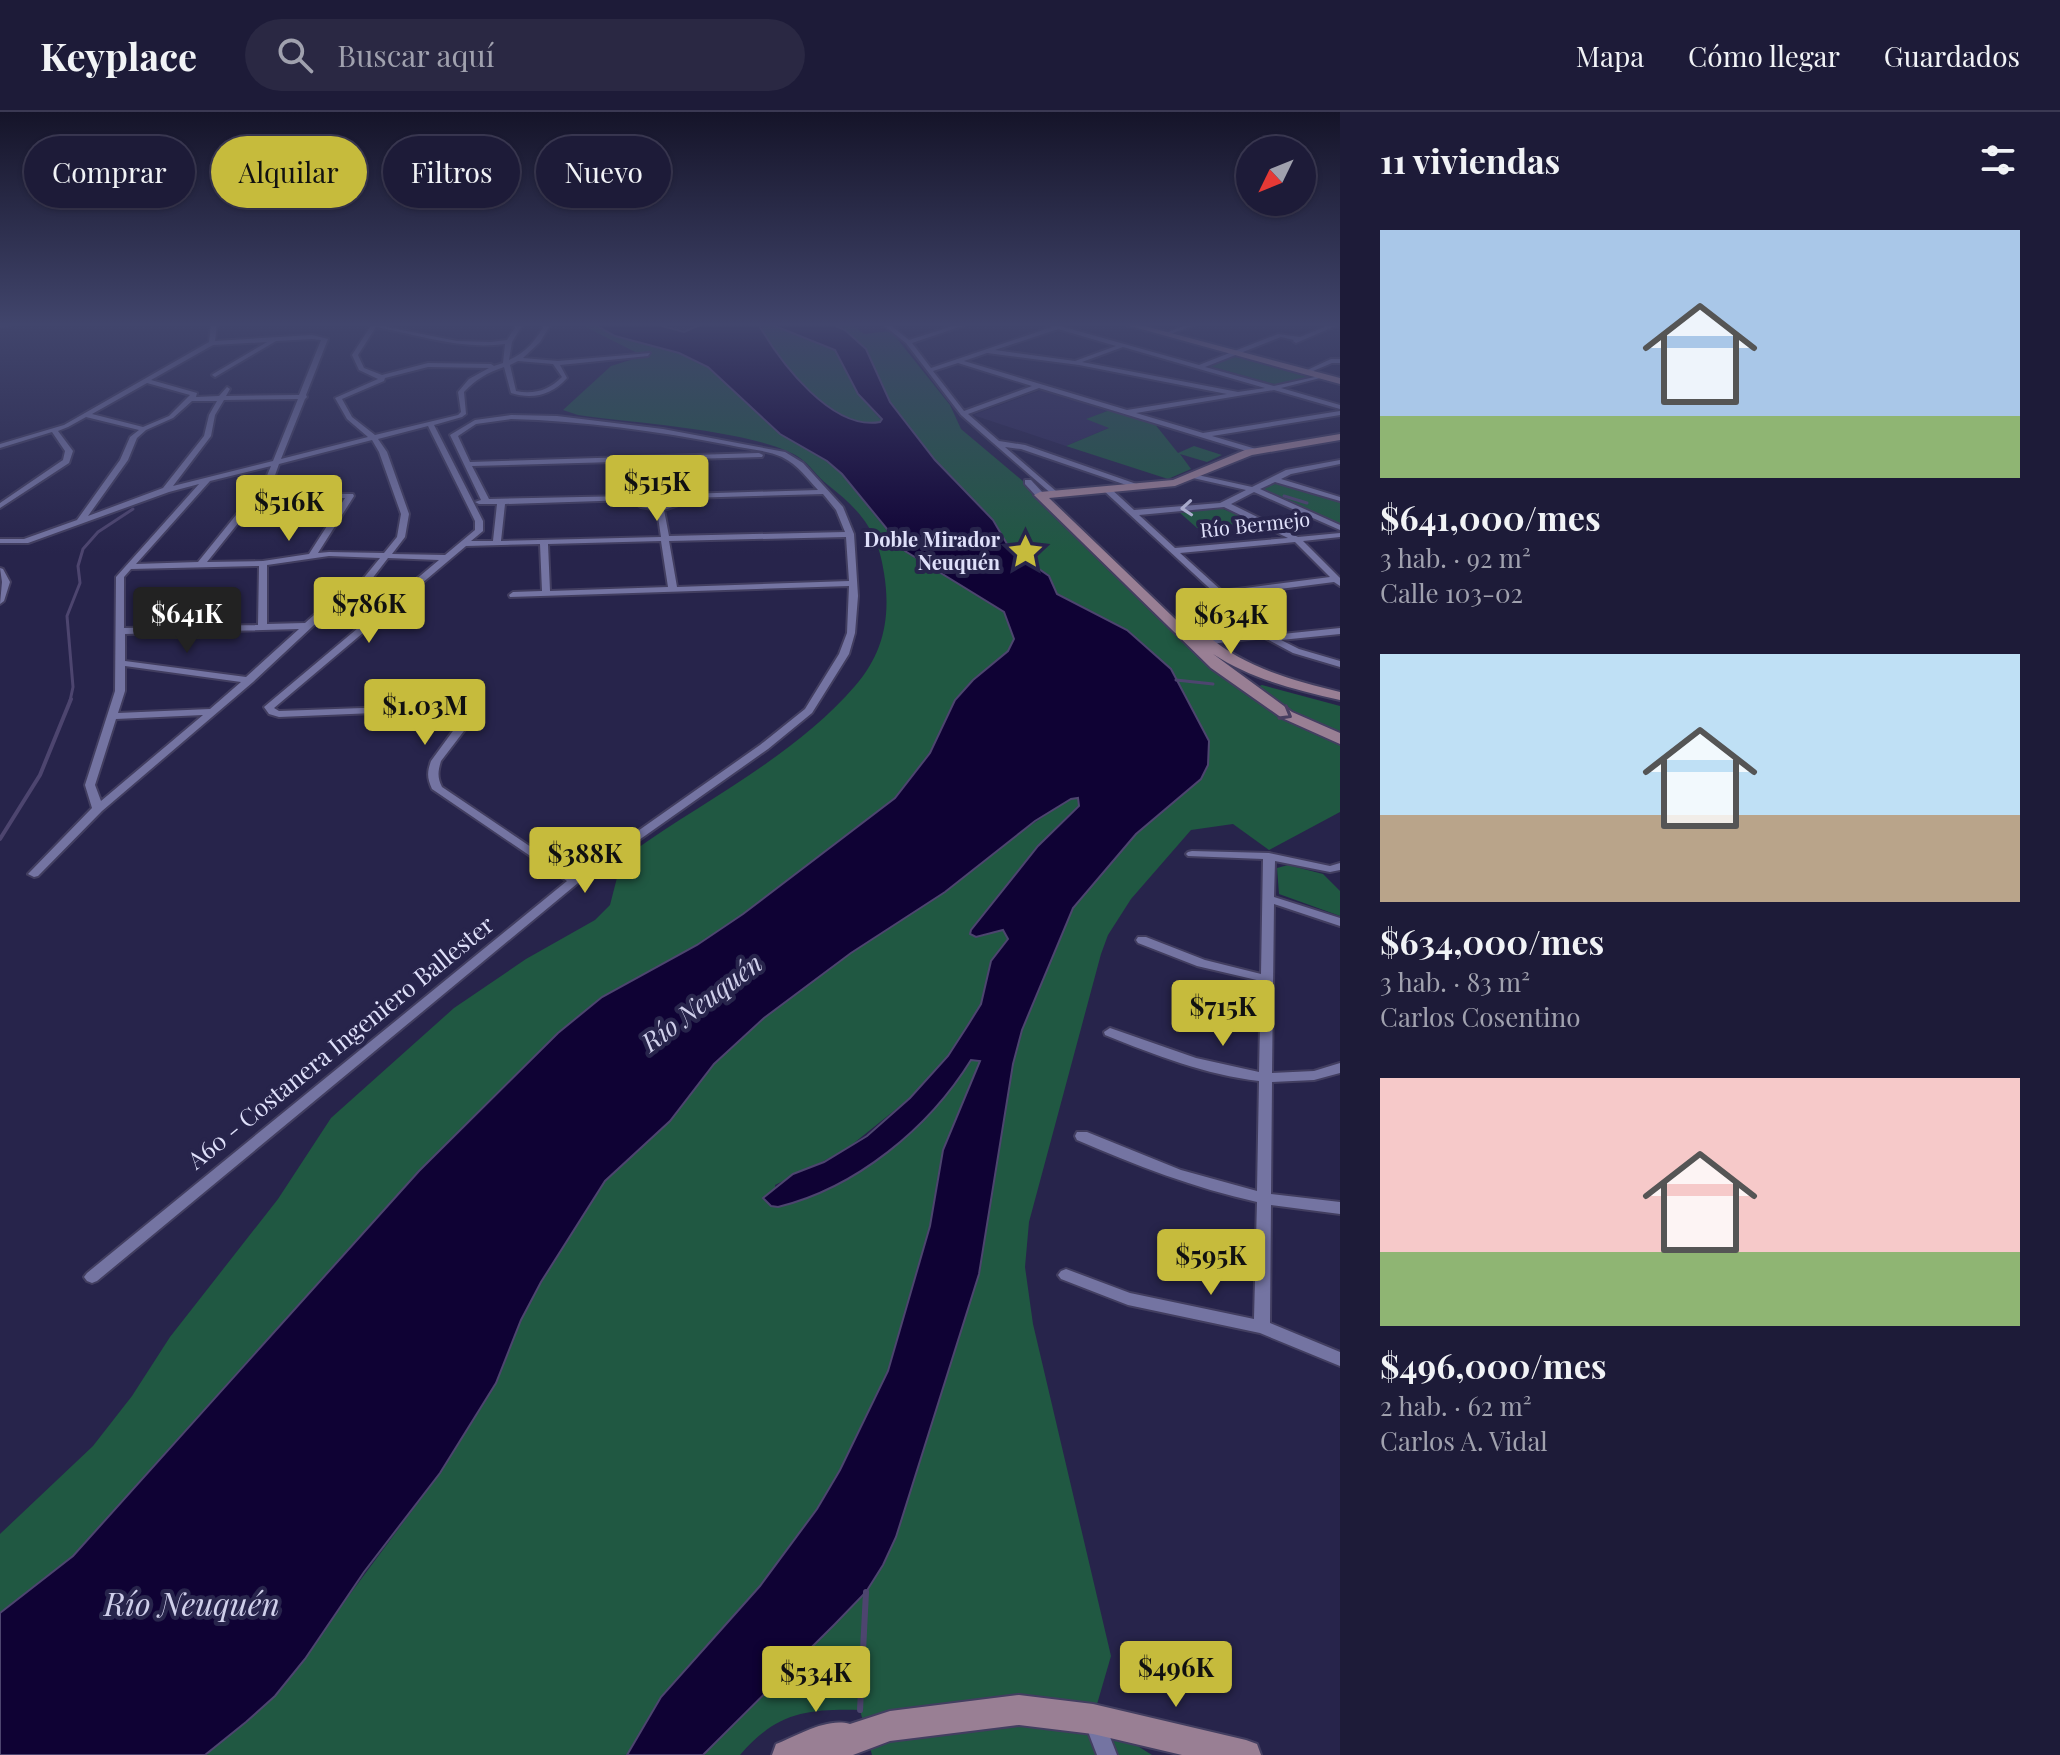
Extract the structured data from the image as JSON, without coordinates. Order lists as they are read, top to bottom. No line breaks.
{"streets":{"street":["Río Bermejo","A60 - Costanera Ingeniero Ballester"]},"water":["Río Neuquén"],"places":{"place":["Doble Mirador Neuquén"]},"north":"bottom left","page":{"header":"Keyplace","search":"Buscar aquí","nav":["Mapa","Cómo llegar","Guardados"],"heading":"11 viviendas","chip":["Comprar","Alquilar","Filtros","Nuevo"],"list":[{"name":"$641,000/mes","note":"3 hab. · 92 m² · Calle 103-02"},{"name":"$634,000/mes","note":"3 hab. · 83 m² · Carlos Cosentino"},{"name":"$496,000/mes","note":"2 hab. · 62 m² · Carlos A. Vidal"}],"price":["$515K","$516K","$786K","$641K","$634K","$1.03M","$388K","$715K","$595K","$496K","$534K"]}}
